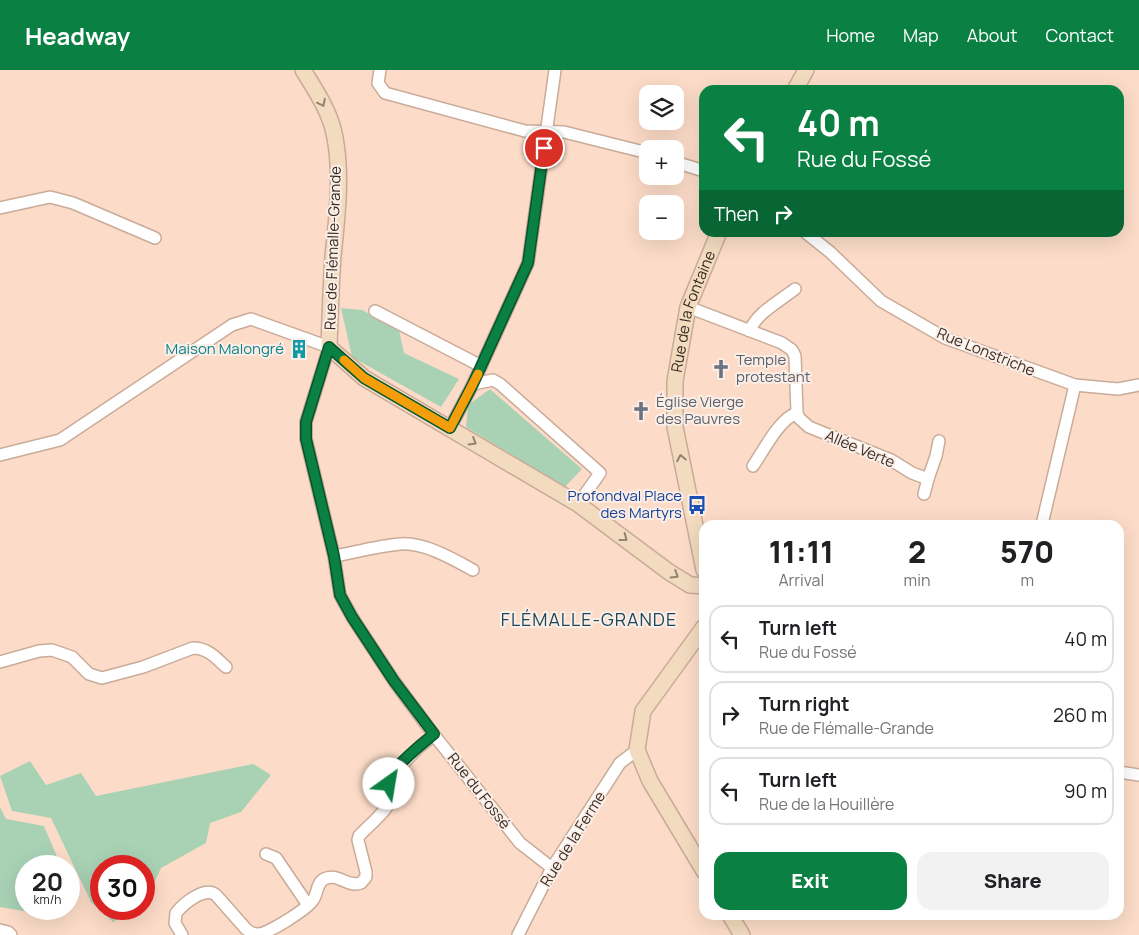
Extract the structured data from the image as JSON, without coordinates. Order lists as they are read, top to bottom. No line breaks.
{"streets":{"street":["Rue de Flémalle-Grande","Rue de la Fontaine","Rue Lonstriche","Allée Verte","Rue du Fossé","Rue de la Ferme"]},"crossings":[["Rue de Flémalle-Grande","Rue du Fossé"],["Rue du Fossé","Rue de la Ferme"]],"one_way":["Rue de Flémalle-Grande","Rue de la Fontaine"],"districts":["FLÉMALLE-GRANDE"],"places":{"building":["Maison Malongré"],"church":["Temple protestant","Église Vierge des Pauvres"],"bus stop":["Profondval Place des Martyrs"]},"page":{"header":"Headway","nav":["Home","Map","About","Contact"],"map_buttons":["+","−"],"turn":["40 m","Rue du Fossé"],"then":"Then","eta":["11:11","Arrival","2","min","570","m"],"list":[{"name":"Turn left","note":"Rue du Fossé","value":"40 m"},{"name":"Turn right","note":"Rue de Flémalle-Grande","value":"260 m"},{"name":"Turn left","note":"Rue de la Houillère","value":"90 m"}],"buttons":["Exit","Share"],"speed":"20 km/h","limit":"30"}}
